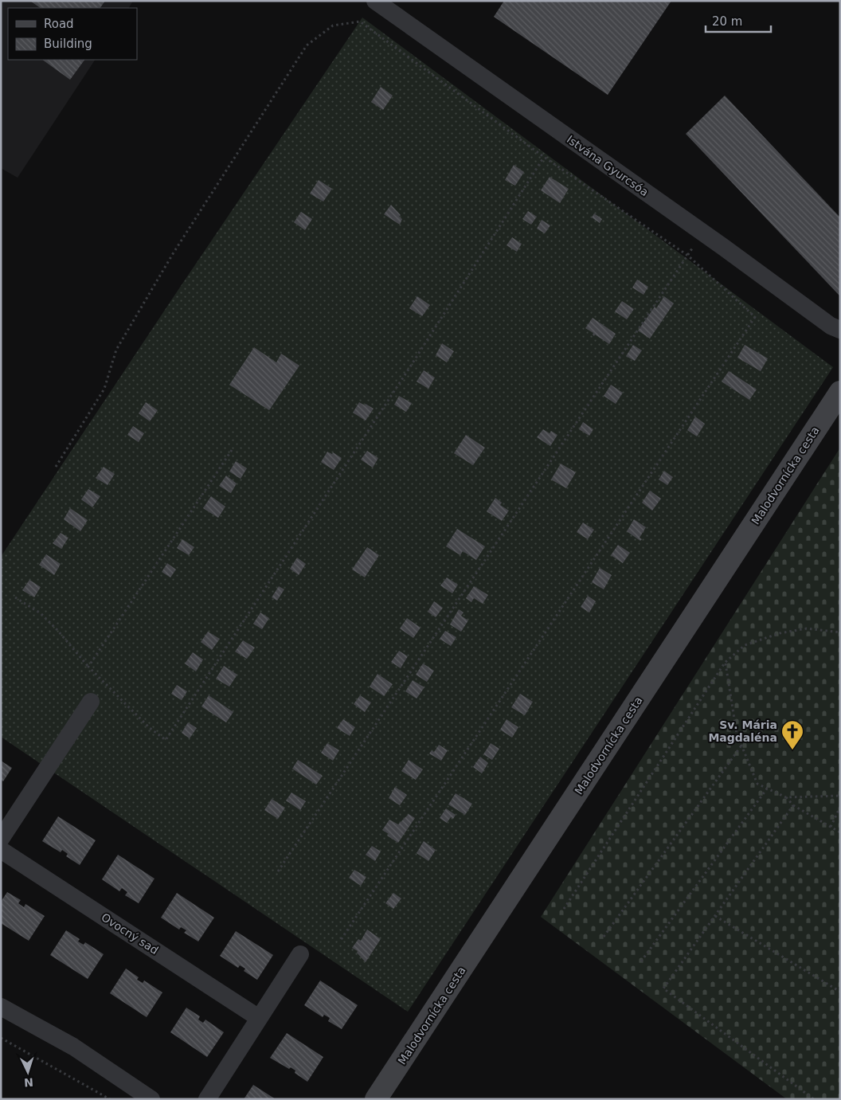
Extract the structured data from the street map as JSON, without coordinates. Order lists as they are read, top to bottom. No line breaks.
{"streets":{"street":["Istvána Gyurcsóa","Malodvornícka cesta","Ovocný sad"]},"places":{"church":["Sv. Mária Magdaléna"]},"legend":["Road","Building"],"scale_bar":"20 m","north":"bottom"}
